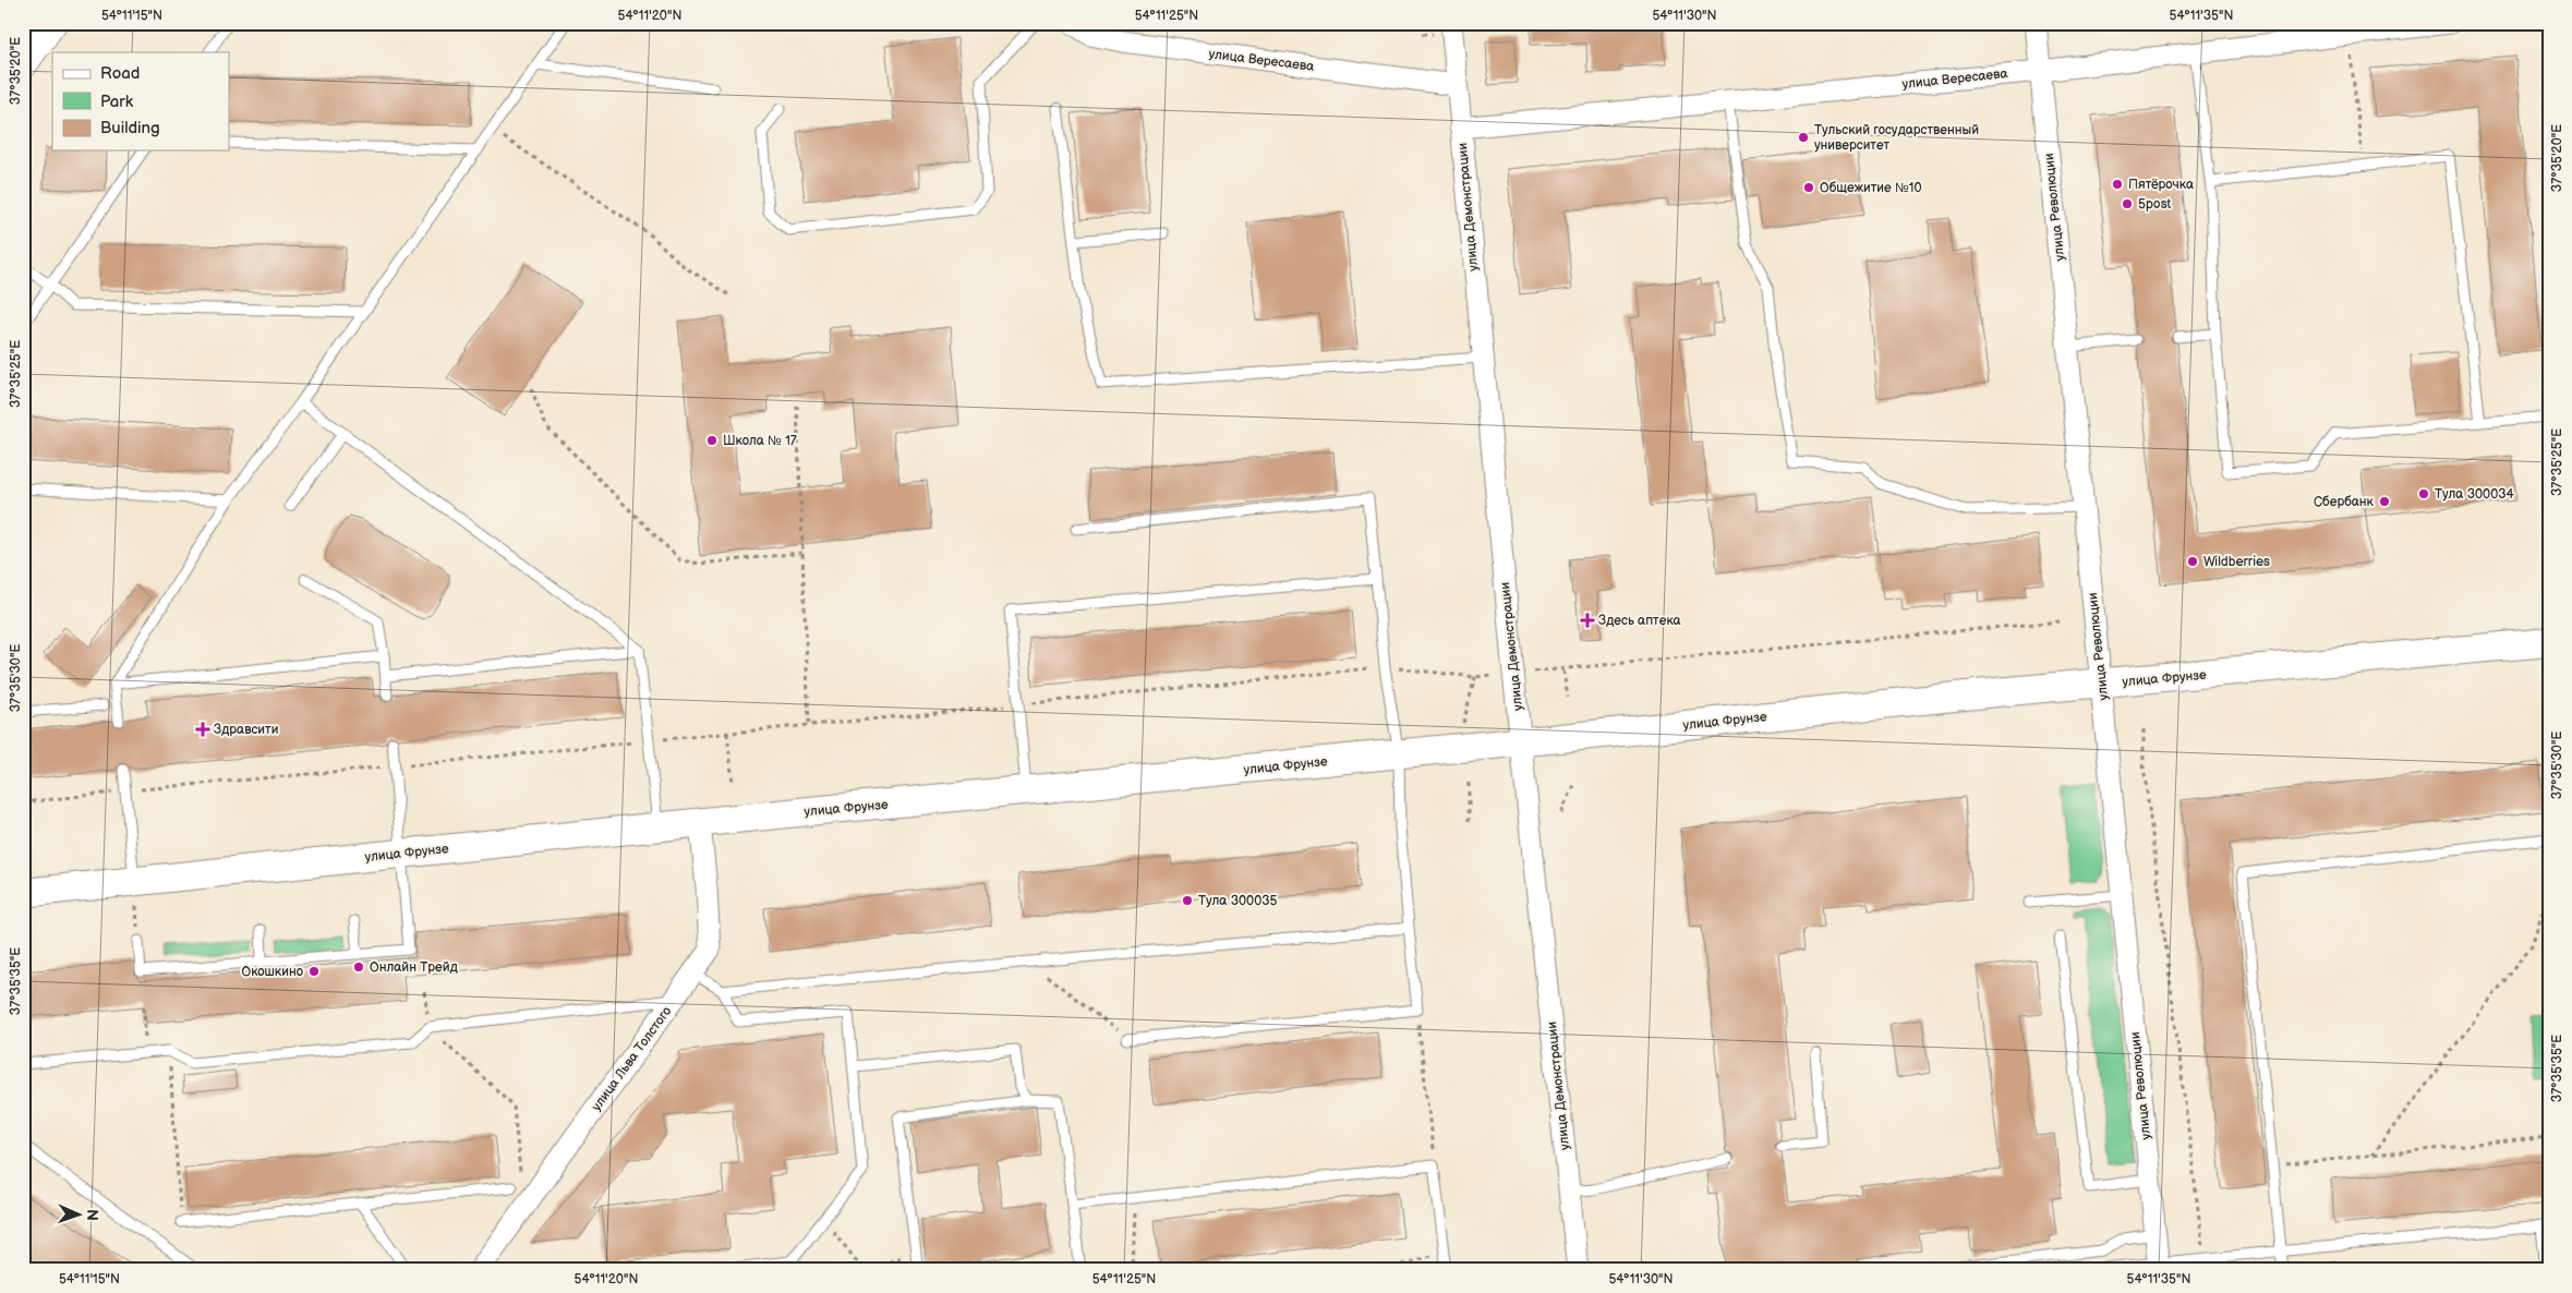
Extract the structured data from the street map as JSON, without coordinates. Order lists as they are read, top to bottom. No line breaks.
{"streets":{"street":["улица Вересаева","улица Демонстрации","улица Революции","улица Фрунзе","улица Льва Толстого"]},"crossings":[["улица Вересаева","улица Демонстрации"],["улица Вересаева","улица Революции"],["улица Демонстрации","улица Фрунзе"],["улица Революции","улица Фрунзе"],["улица Фрунзе","улица Льва Толстого"]],"places":{"other":["Тульский государственный университет","Пятёрочка","Общежитие №10","5post","Школа № 17","Тула 300034","Сбербанк","Wildberries","Тула 300035","Онлайн Трейд","Окошкино"],"health":["Здесь аптека","Здравсити"]},"legend":["Road","Park","Building"],"north":"right","coordinates":["54°11'15\"N","54°11'20\"N","54°11'25\"N","54°11'30\"N","54°11'35\"N","37°35'20\"E","37°35'25\"E","37°35'30\"E","37°35'35\"E"]}
